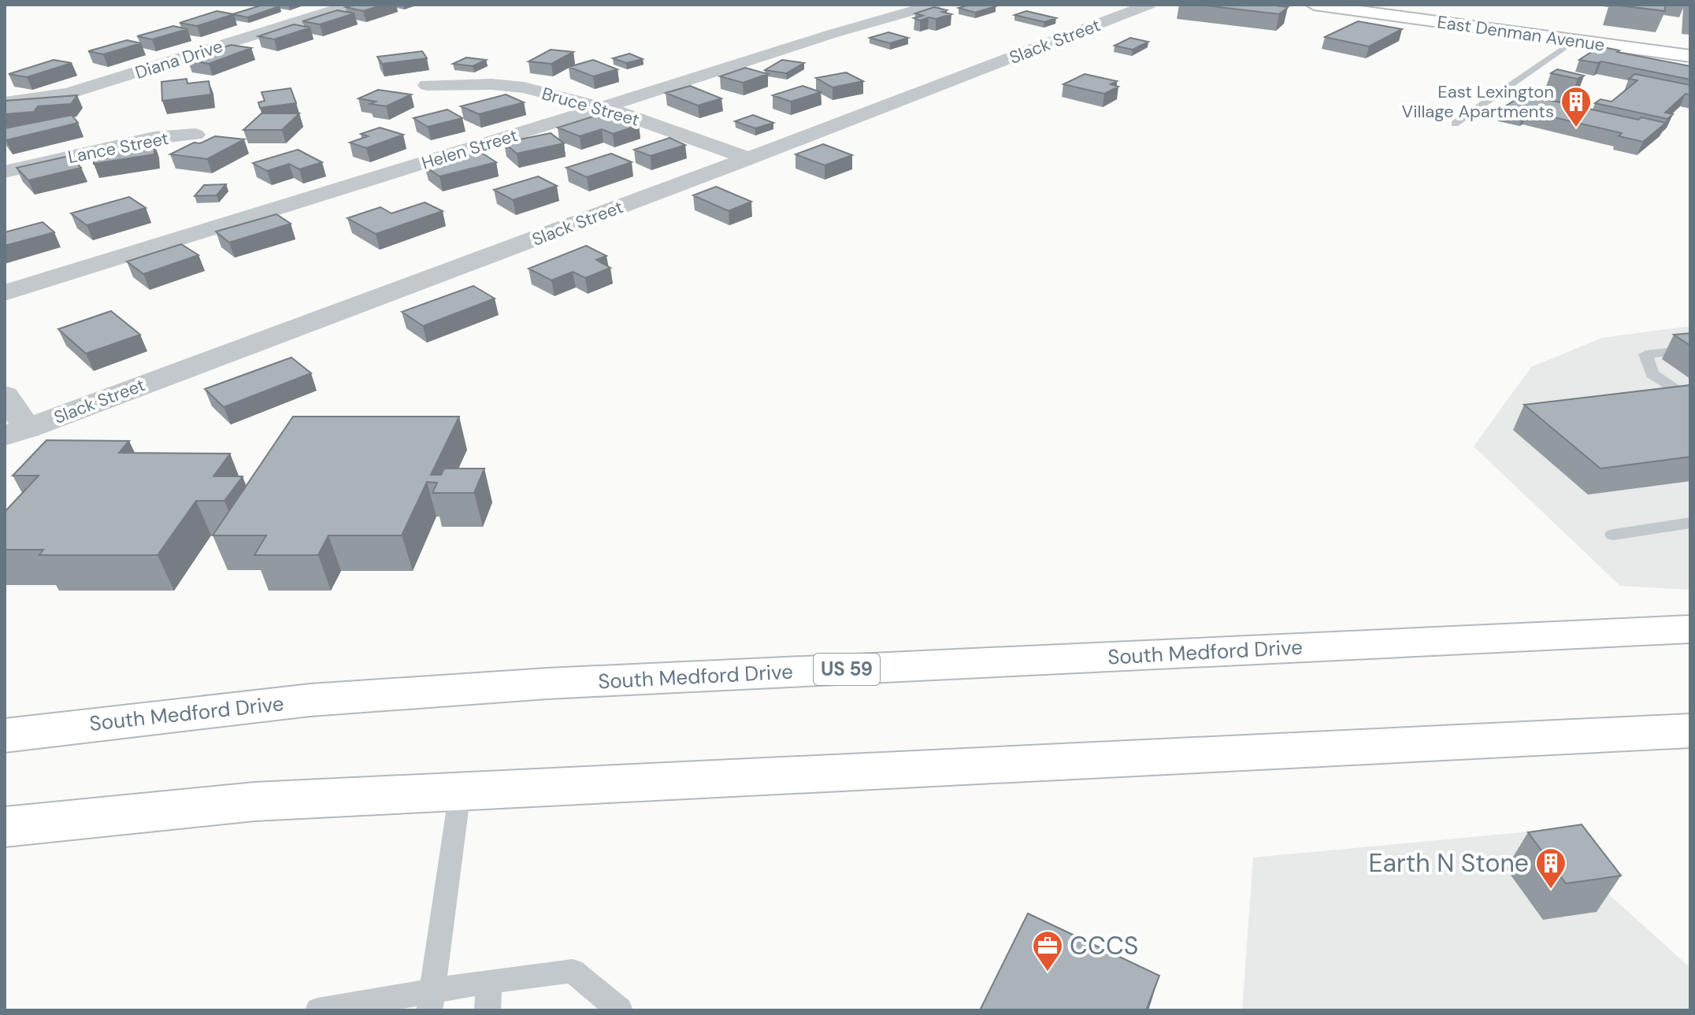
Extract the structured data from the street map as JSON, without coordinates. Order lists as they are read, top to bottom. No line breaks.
{"streets":{"main road":["East Denman Avenue","South Medford Drive","US 59"],"street":["Slack Street","Diana Drive","Bruce Street","Lance Street","Helen Street"]},"crossings":[["Slack Street","Bruce Street"],["Bruce Street","Helen Street"]],"places":{"building":["East Lexington Village Apartments","Earth N Stone"],"office":["CCCS"]}}
